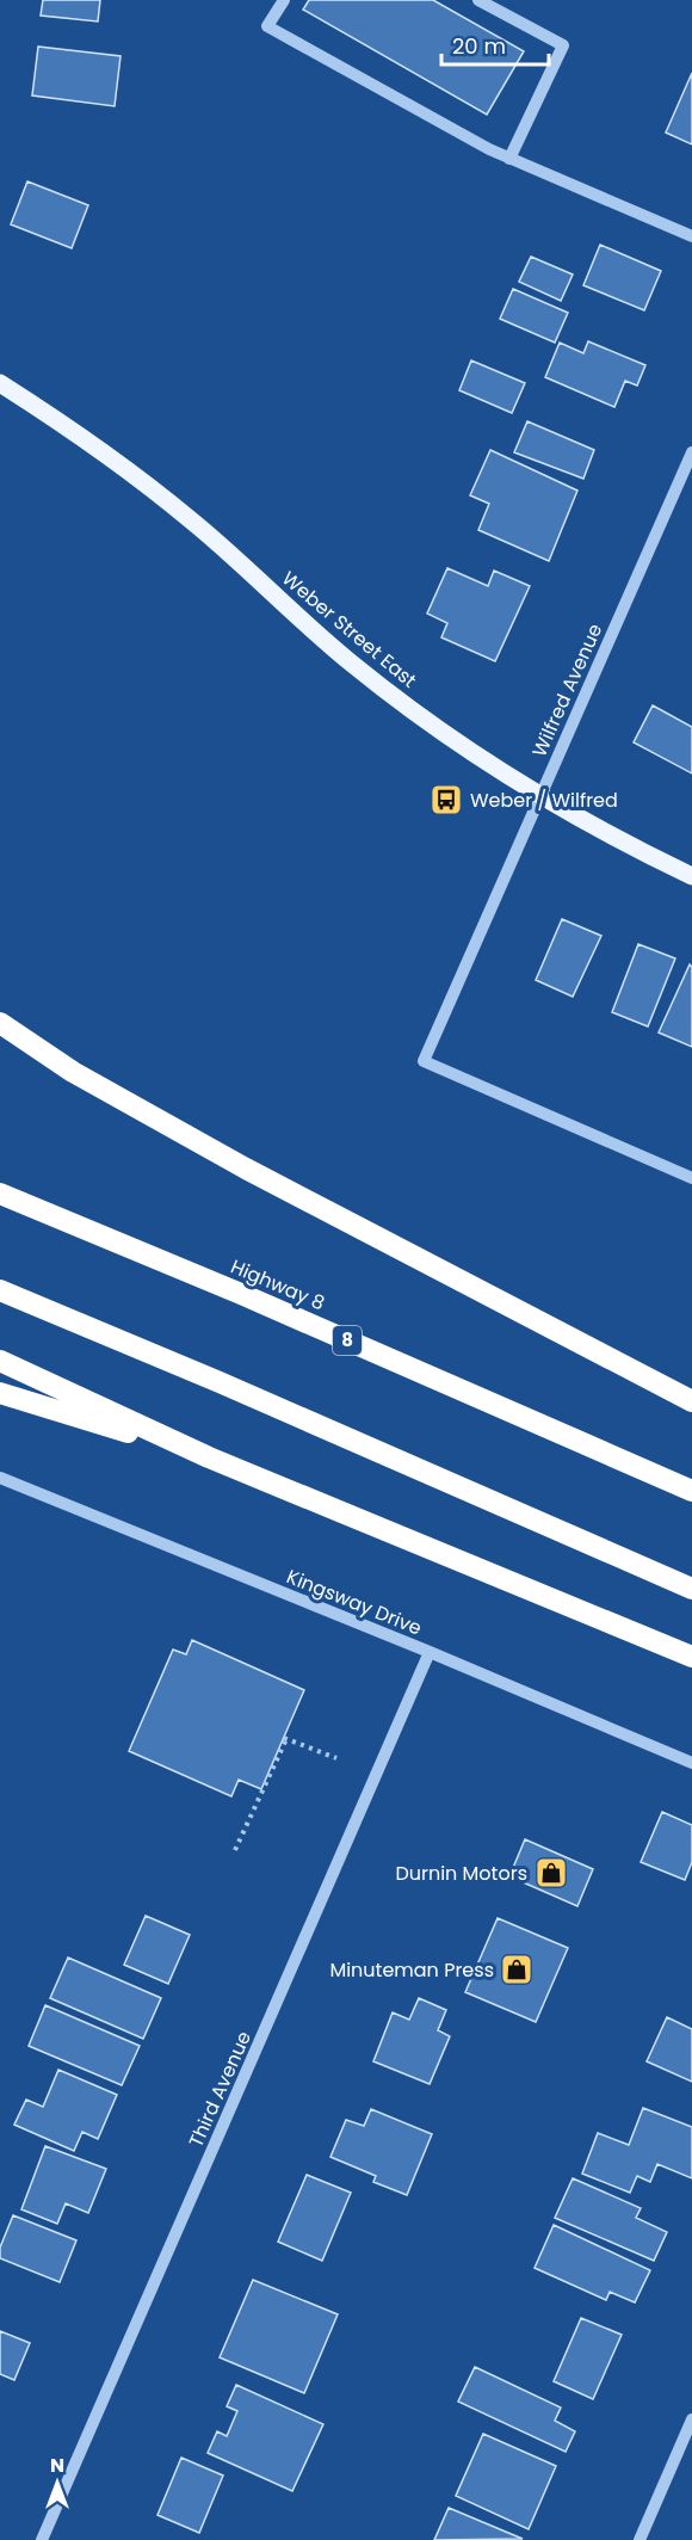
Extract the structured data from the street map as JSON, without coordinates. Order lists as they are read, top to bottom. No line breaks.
{"streets":{"highway":["Highway 8","8"],"main road":["Weber Street East"],"street":["Wilfred Avenue","Kingsway Drive","Third Avenue"]},"crossings":[["Weber Street East","Wilfred Avenue"],["Kingsway Drive","Third Avenue"]],"places":{"bus stop":["Weber / Wilfred"],"shop":["Durnin Motors","Minuteman Press"]},"scale_bar":"20 m","north":"top"}
